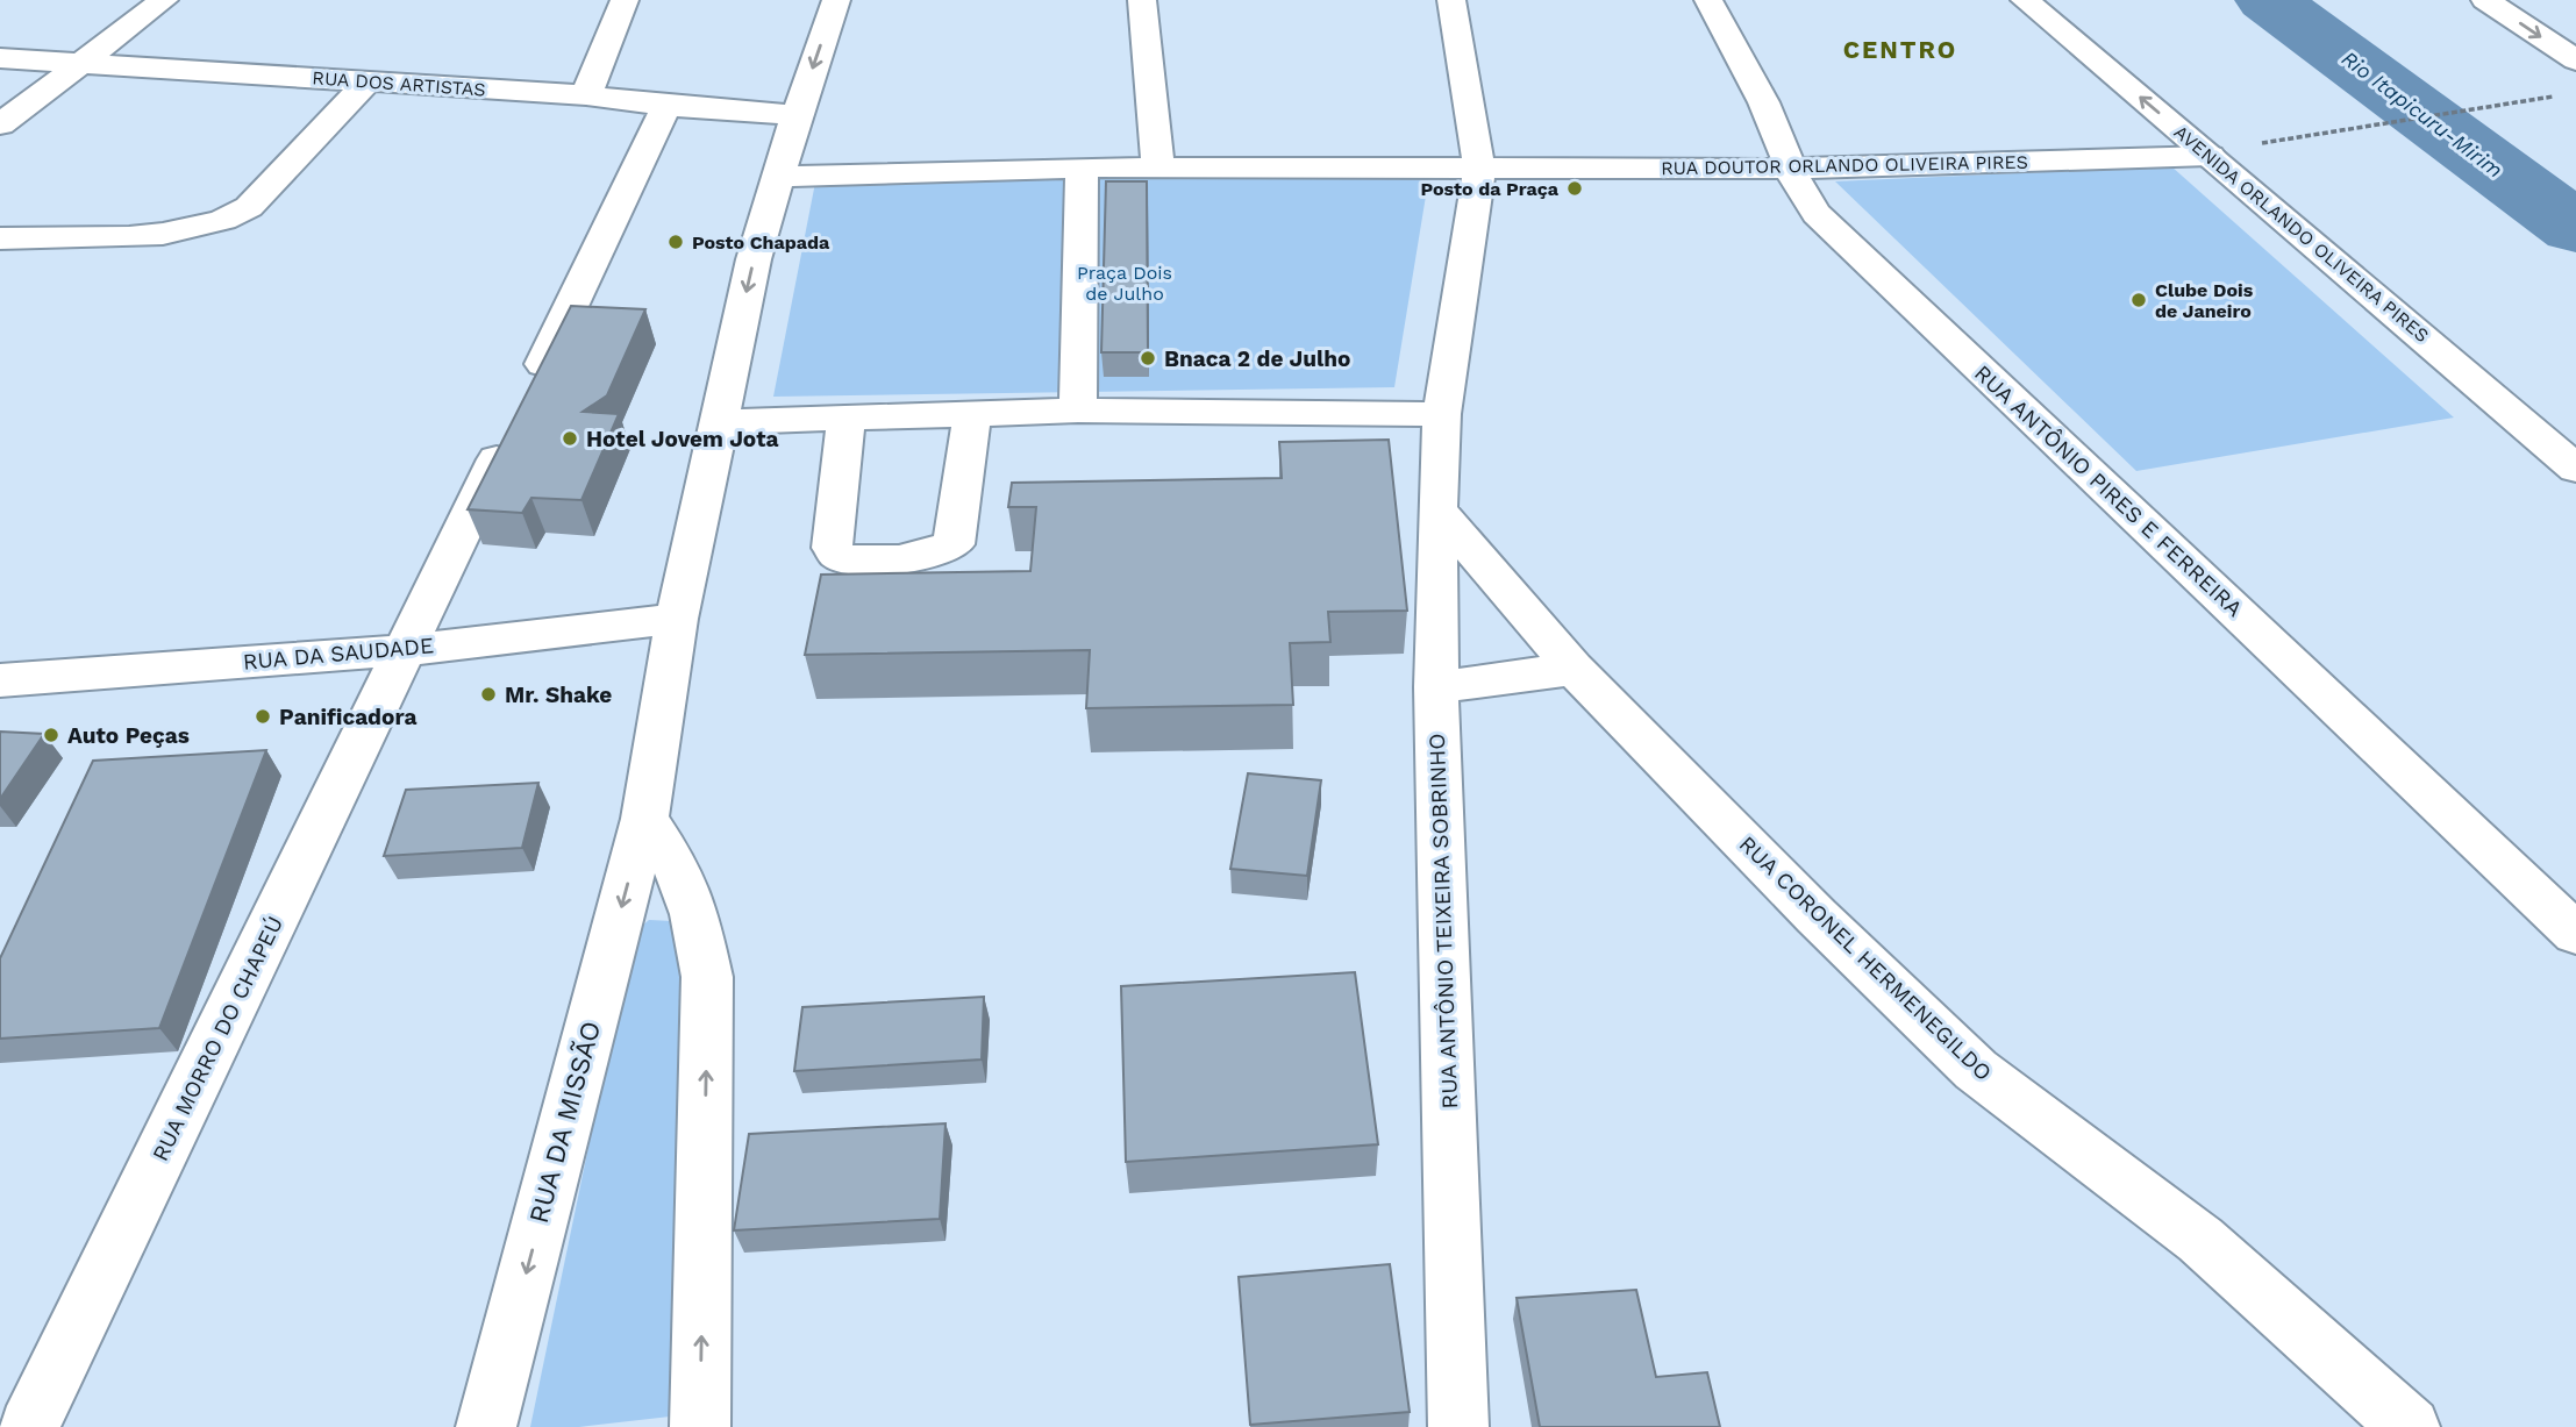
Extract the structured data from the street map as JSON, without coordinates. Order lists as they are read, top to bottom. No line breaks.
{"streets":{"street":["RUA DOS ARTISTAS","RUA DOUTOR ORLANDO OLIVEIRA PIRES","AVENIDA ORLANDO OLIVEIRA PIRES","RUA ANTÔNIO PIRES E FERREIRA","RUA DA SAUDADE","RUA ANTÔNIO TEIXEIRA SOBRINHO","RUA CORONEL HERMENEGILDO","RUA MORRO DO CHAPEÚ","RUA DA MISSÃO"]},"crossings":[["RUA DOUTOR ORLANDO OLIVEIRA PIRES","AVENIDA ORLANDO OLIVEIRA PIRES"],["RUA DOUTOR ORLANDO OLIVEIRA PIRES","RUA ANTÔNIO PIRES E FERREIRA"],["RUA DA SAUDADE","RUA MORRO DO CHAPEÚ"],["RUA DA SAUDADE","RUA DA MISSÃO"],["RUA ANTÔNIO TEIXEIRA SOBRINHO","RUA CORONEL HERMENEGILDO"]],"districts":["CENTRO"],"water":["Rio Itapicuru-Mirim"],"parks":["Praça Dois de Julho"],"places":["Posto da Praça","Posto Chapada","Clube Dois de Janeiro","Bnaca 2 de Julho","Hotel Jovem Jota","Mr. Shake","Panificadora","Auto Peças"]}
